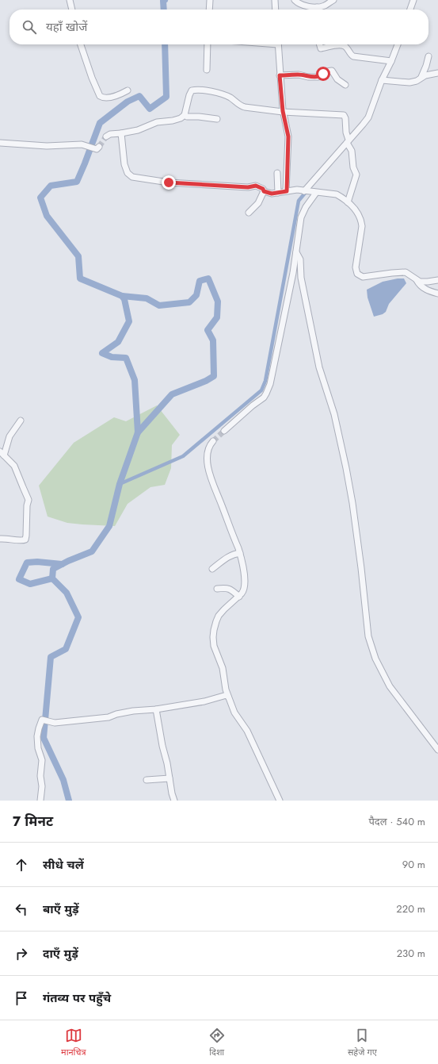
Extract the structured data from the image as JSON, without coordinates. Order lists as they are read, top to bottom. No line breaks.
{"page":{"search":"यहाँ खोजें","heading":["7 मिनट","पैदल · 540 m"],"list":[["सीधे चलें","90 m"],["बाएँ मुड़ें","220 m"],["दाएँ मुड़ें","230 m"],"गंतव्य पर पहुँचे"],"nav":["मानचित्र","दिशा","सहेजे गए"]}}
